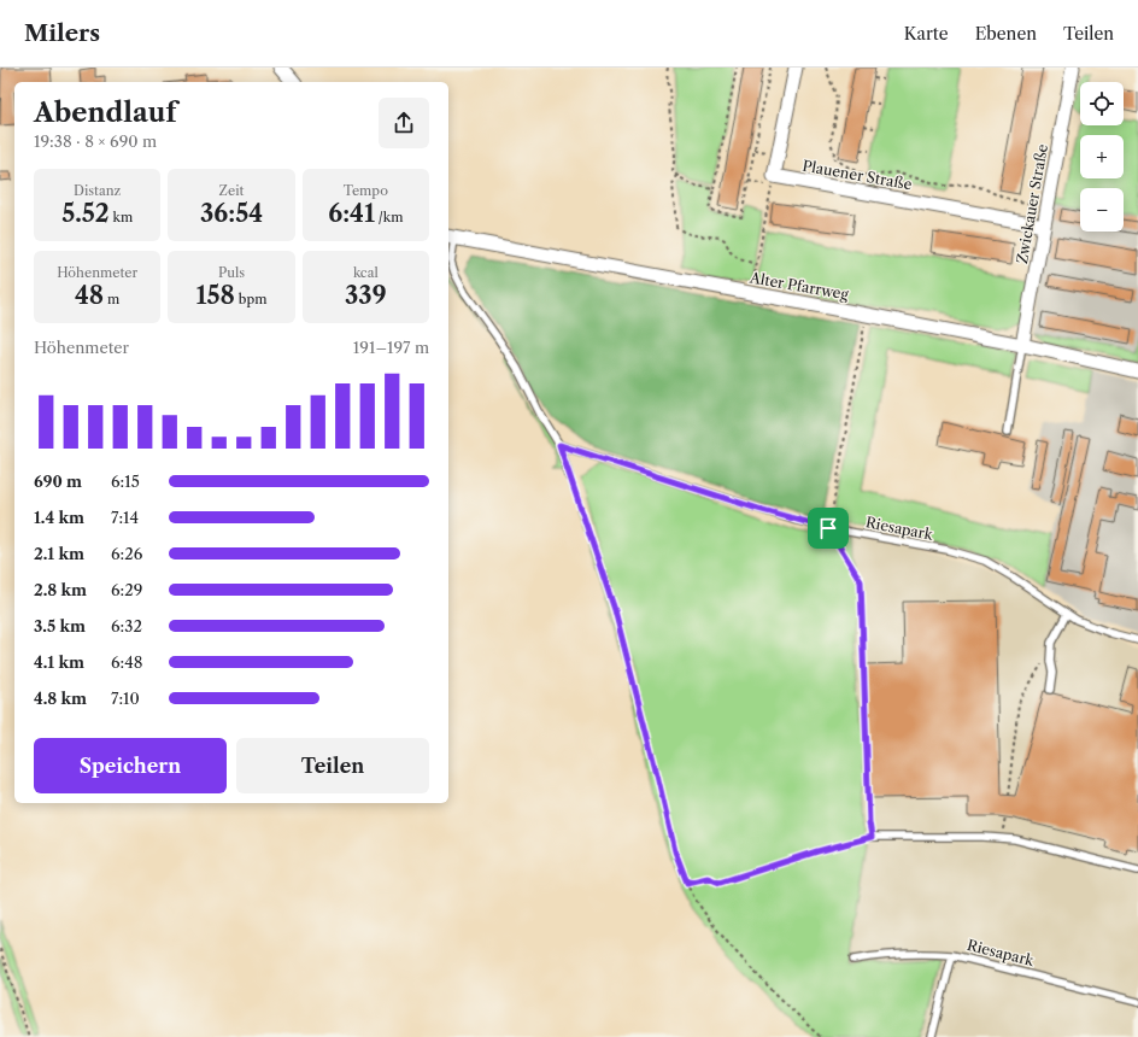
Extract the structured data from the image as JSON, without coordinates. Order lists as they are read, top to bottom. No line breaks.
{"streets":{"street":["Plauener Straße","Zwickauer Straße","Alter Pfarrweg"],"lane":["Riesapark"]},"crossings":[["Plauener Straße","Zwickauer Straße"],["Zwickauer Straße","Alter Pfarrweg"]],"page":{"header":"Milers","nav":["Karte","Ebenen","Teilen"],"map_buttons":["+","−"],"heading":["Abendlauf","19:38 · 8 × 690 m"],"stats":[["Distanz","5.52 km"],["Zeit","36:54"],["Tempo","6:41 /km"],["Höhenmeter","48 m"],["Puls","158 bpm"],["kcal","339"]],"chart":["Höhenmeter","191–197 m"],"list":[{"name":"690 m","note":"6:15"},{"name":"1.4 km","note":"7:14"},{"name":"2.1 km","note":"6:26"},{"name":"2.8 km","note":"6:29"},{"name":"3.5 km","note":"6:32"},{"name":"4.1 km","note":"6:48"},{"name":"4.8 km","note":"7:10"}],"buttons":["Speichern","Teilen"]}}
